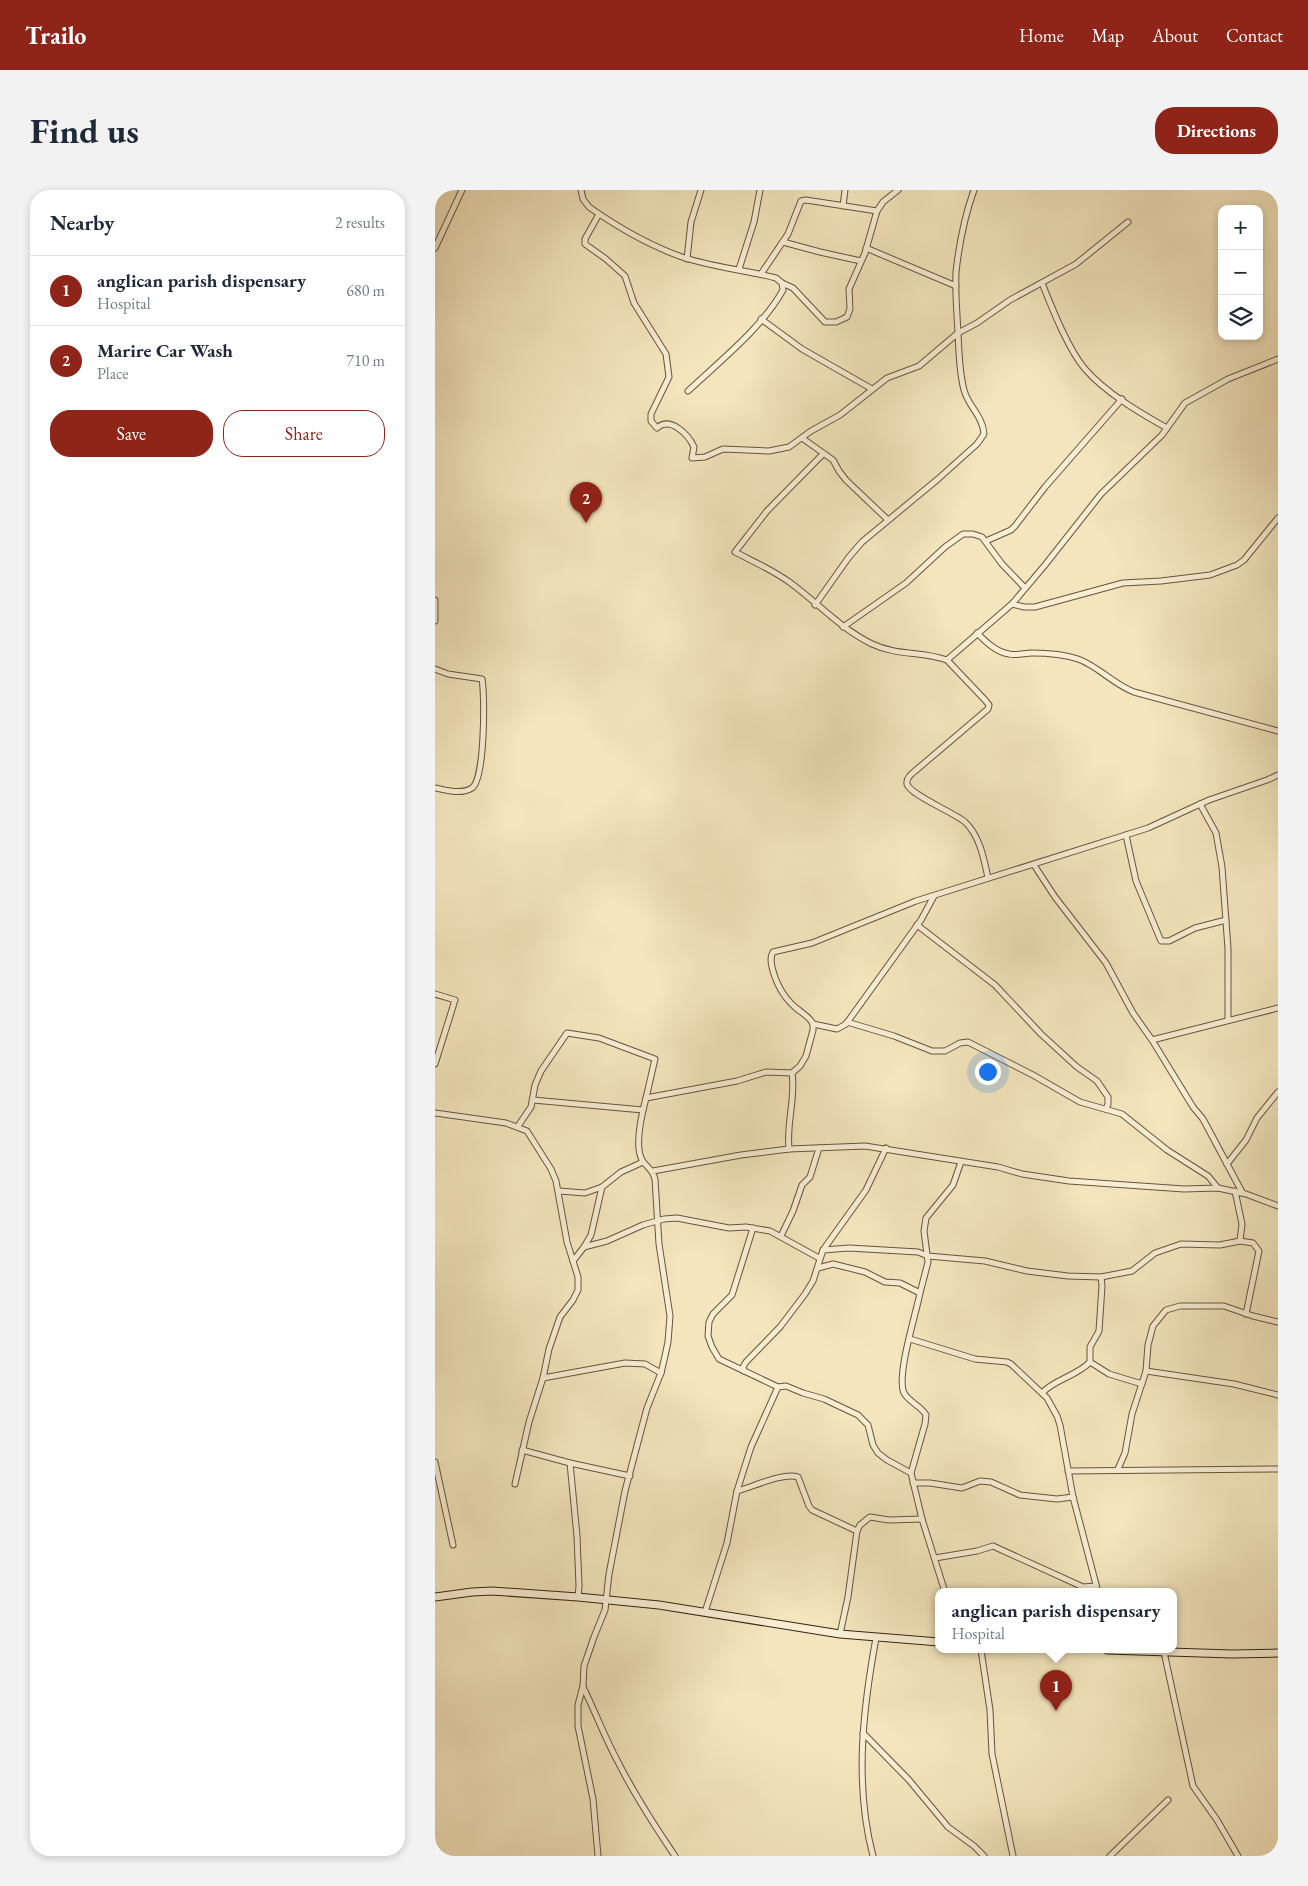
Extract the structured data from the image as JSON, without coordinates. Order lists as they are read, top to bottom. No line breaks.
{"page":{"header":"Trailo","nav":["Home","Map","About","Contact"],"buttons":["Directions",["Save","Share"]],"title":"Find us","heading":["Nearby","2 results"],"map_buttons":["+","−"],"list":[{"mark":"1","name":"anglican parish dispensary","note":"Hospital","value":"680 m"},{"mark":"2","name":"Marire Car Wash","note":"Place","value":"710 m"}],"pins":["2","1"],"popup":["anglican parish dispensary","Hospital"]}}
